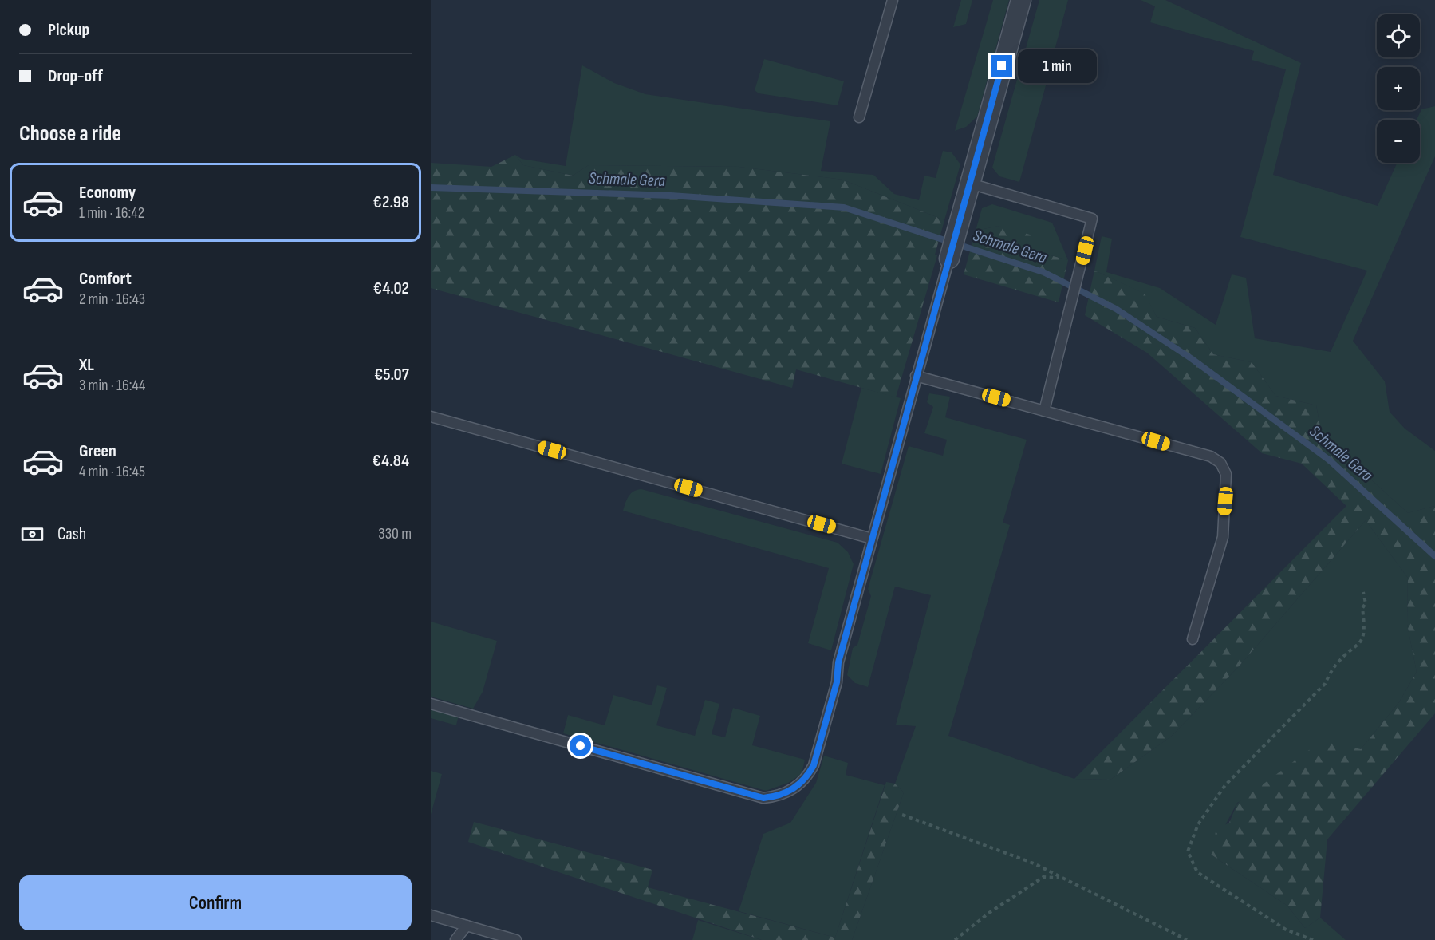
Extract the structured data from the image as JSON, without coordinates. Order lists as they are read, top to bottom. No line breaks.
{"water":["Schmale Gera"],"page":{"banner":["Pickup","Drop-off"],"map_buttons":["+","−"],"bubble":"1 min","heading":"Choose a ride","list":[{"name":"Economy","note":"1 min · 16:42","value":"€2.98"},{"name":"Comfort","note":"2 min · 16:43","value":"€4.02"},{"name":"XL","note":"3 min · 16:44","value":"€5.07"},{"name":"Green","note":"4 min · 16:45","value":"€4.84"}],"pay":["Cash","330 m"],"buttons":"Confirm"}}
